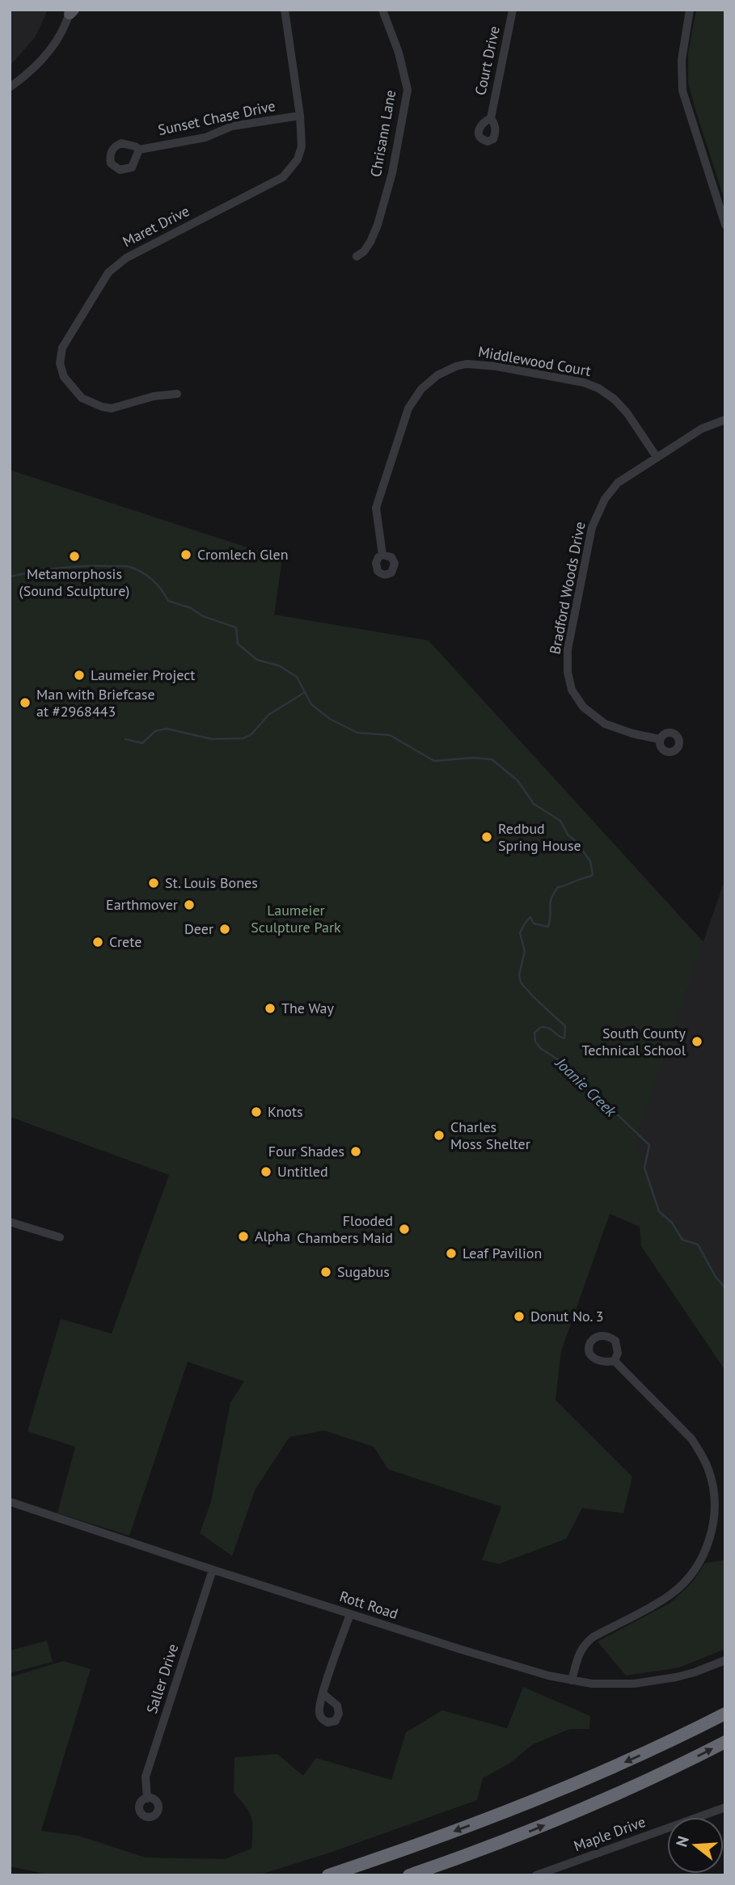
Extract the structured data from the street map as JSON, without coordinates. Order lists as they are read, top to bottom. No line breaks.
{"streets":{"street":["Court Drive","Sunset Chase Drive","Chrisann Lane","Maret Drive","Middlewood Court","Bradford Woods Drive","Rott Road","Saller Drive","Maple Drive"]},"crossings":[["Sunset Chase Drive","Maret Drive"],["Middlewood Court","Bradford Woods Drive"],["Rott Road","Saller Drive"]],"water":["Joanie Creek"],"parks":["Laumeier Sculpture Park"],"places":["Cromlech Glen","Metamorphosis (Sound Sculpture)","Laumeier Project","Man with Briefcase at #2968443","Redbud Spring House","St. Louis Bones","Earthmover","Deer","Crete","The Way","South County Technical School","Knots","Charles Moss Shelter","Four Shades","Untitled","Flooded Chambers Maid","Alpha","Leaf Pavilion","Sugabus","Donut No. 3"],"north":"left"}
